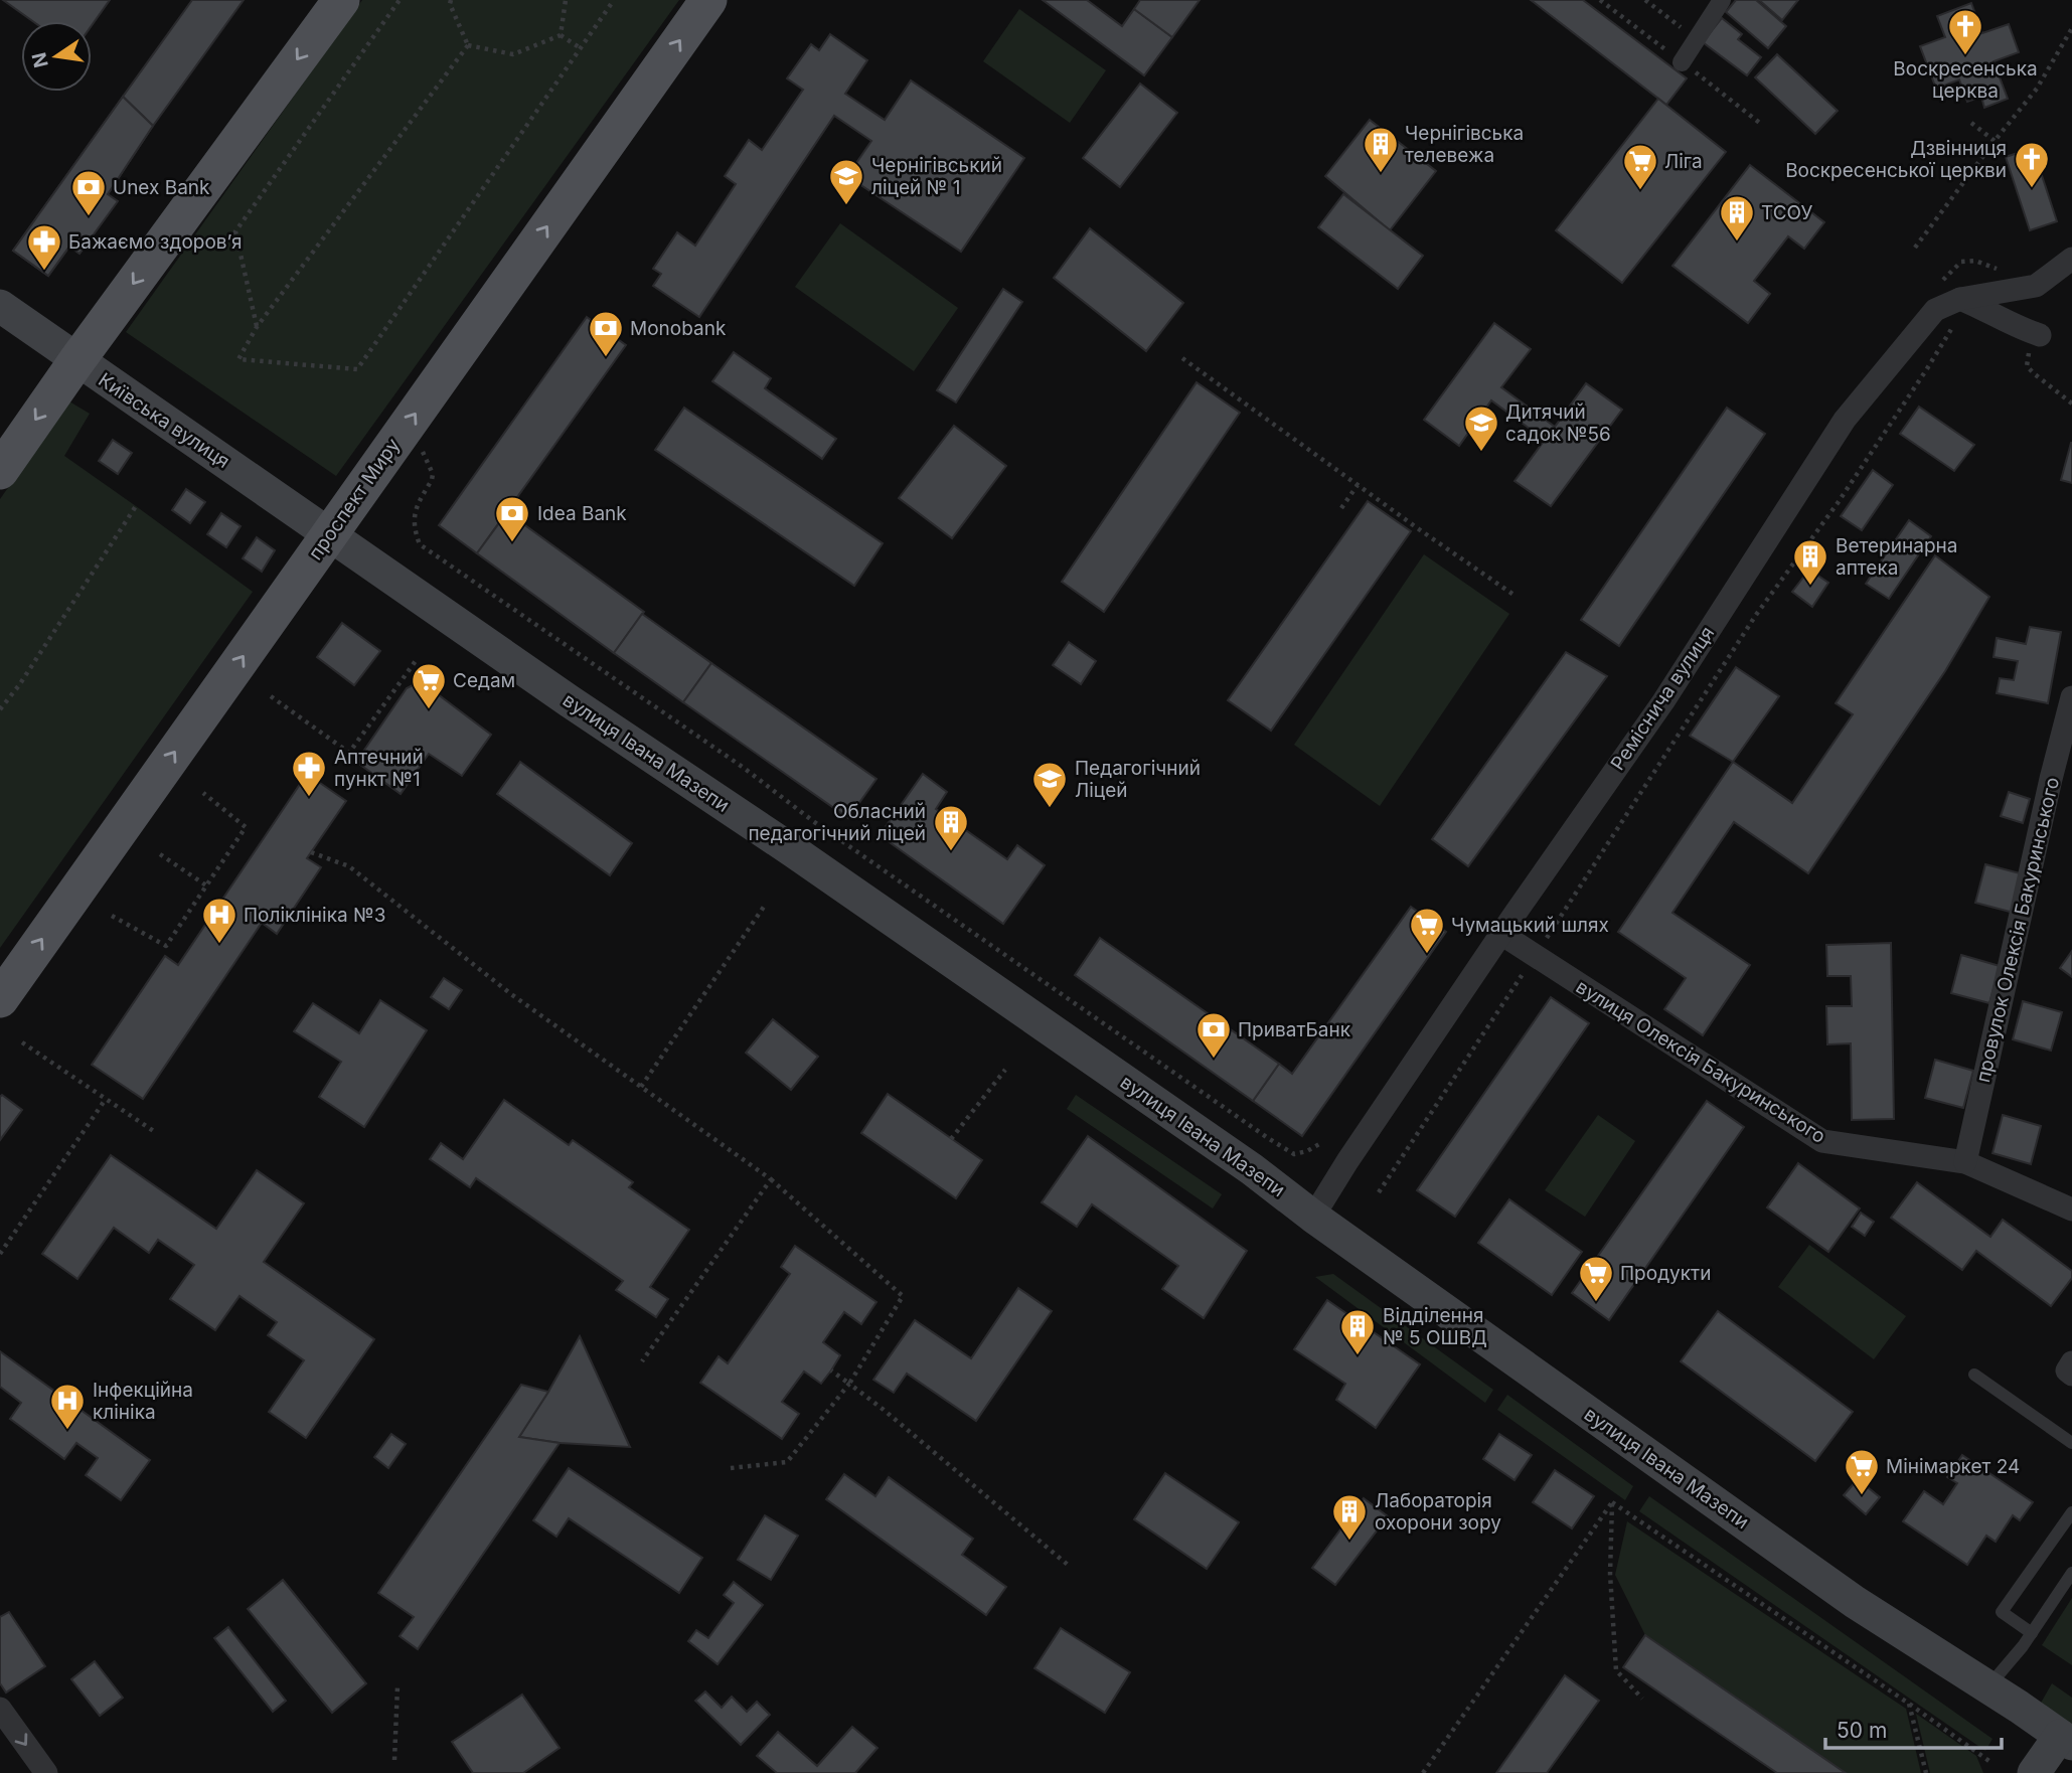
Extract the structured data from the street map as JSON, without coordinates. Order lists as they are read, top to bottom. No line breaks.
{"streets":{"main road":["Київська вулиця","проспект Миру","вулиця Івана Мазепи"],"street":["Реміснича вулиця","провулок Олексія Бакуринського","вулиця Олексія Бакуринського"]},"crossings":[["Київська вулиця","проспект Миру"],["Київська вулиця","вулиця Івана Мазепи"],["проспект Миру","вулиця Івана Мазепи"],["Реміснича вулиця","вулиця Івана Мазепи"],["Реміснича вулиця","вулиця Олексія Бакуринського"],["провулок Олексія Бакуринського","вулиця Олексія Бакуринського"]],"places":{"church":["Воскресенська церква","Дзвінниця Воскресенської церкви"],"building":["Чернігівська телевежа","ТСОУ","Ветеринарна аптека","Обласний педагогічний ліцей","Відділення № 5 ОШВД","Лабораторія охорони зору"],"supermarket":["Ліга","Седам","Чумацький шлях","Продукти","Мінімаркет 24"],"school or university":["Чернігівський ліцей № 1","Дитячий садок №56","Педагогічний Ліцей"],"bank":["Unex Bank","Monobank","Idea Bank","ПриватБанк"],"pharmacy":["Бажаємо здоровʼя","Аптечний пункт №1"],"hospital":["Поліклініка №3","Інфекційна клініка"]},"scale_bar":"50 m","north":"left"}
